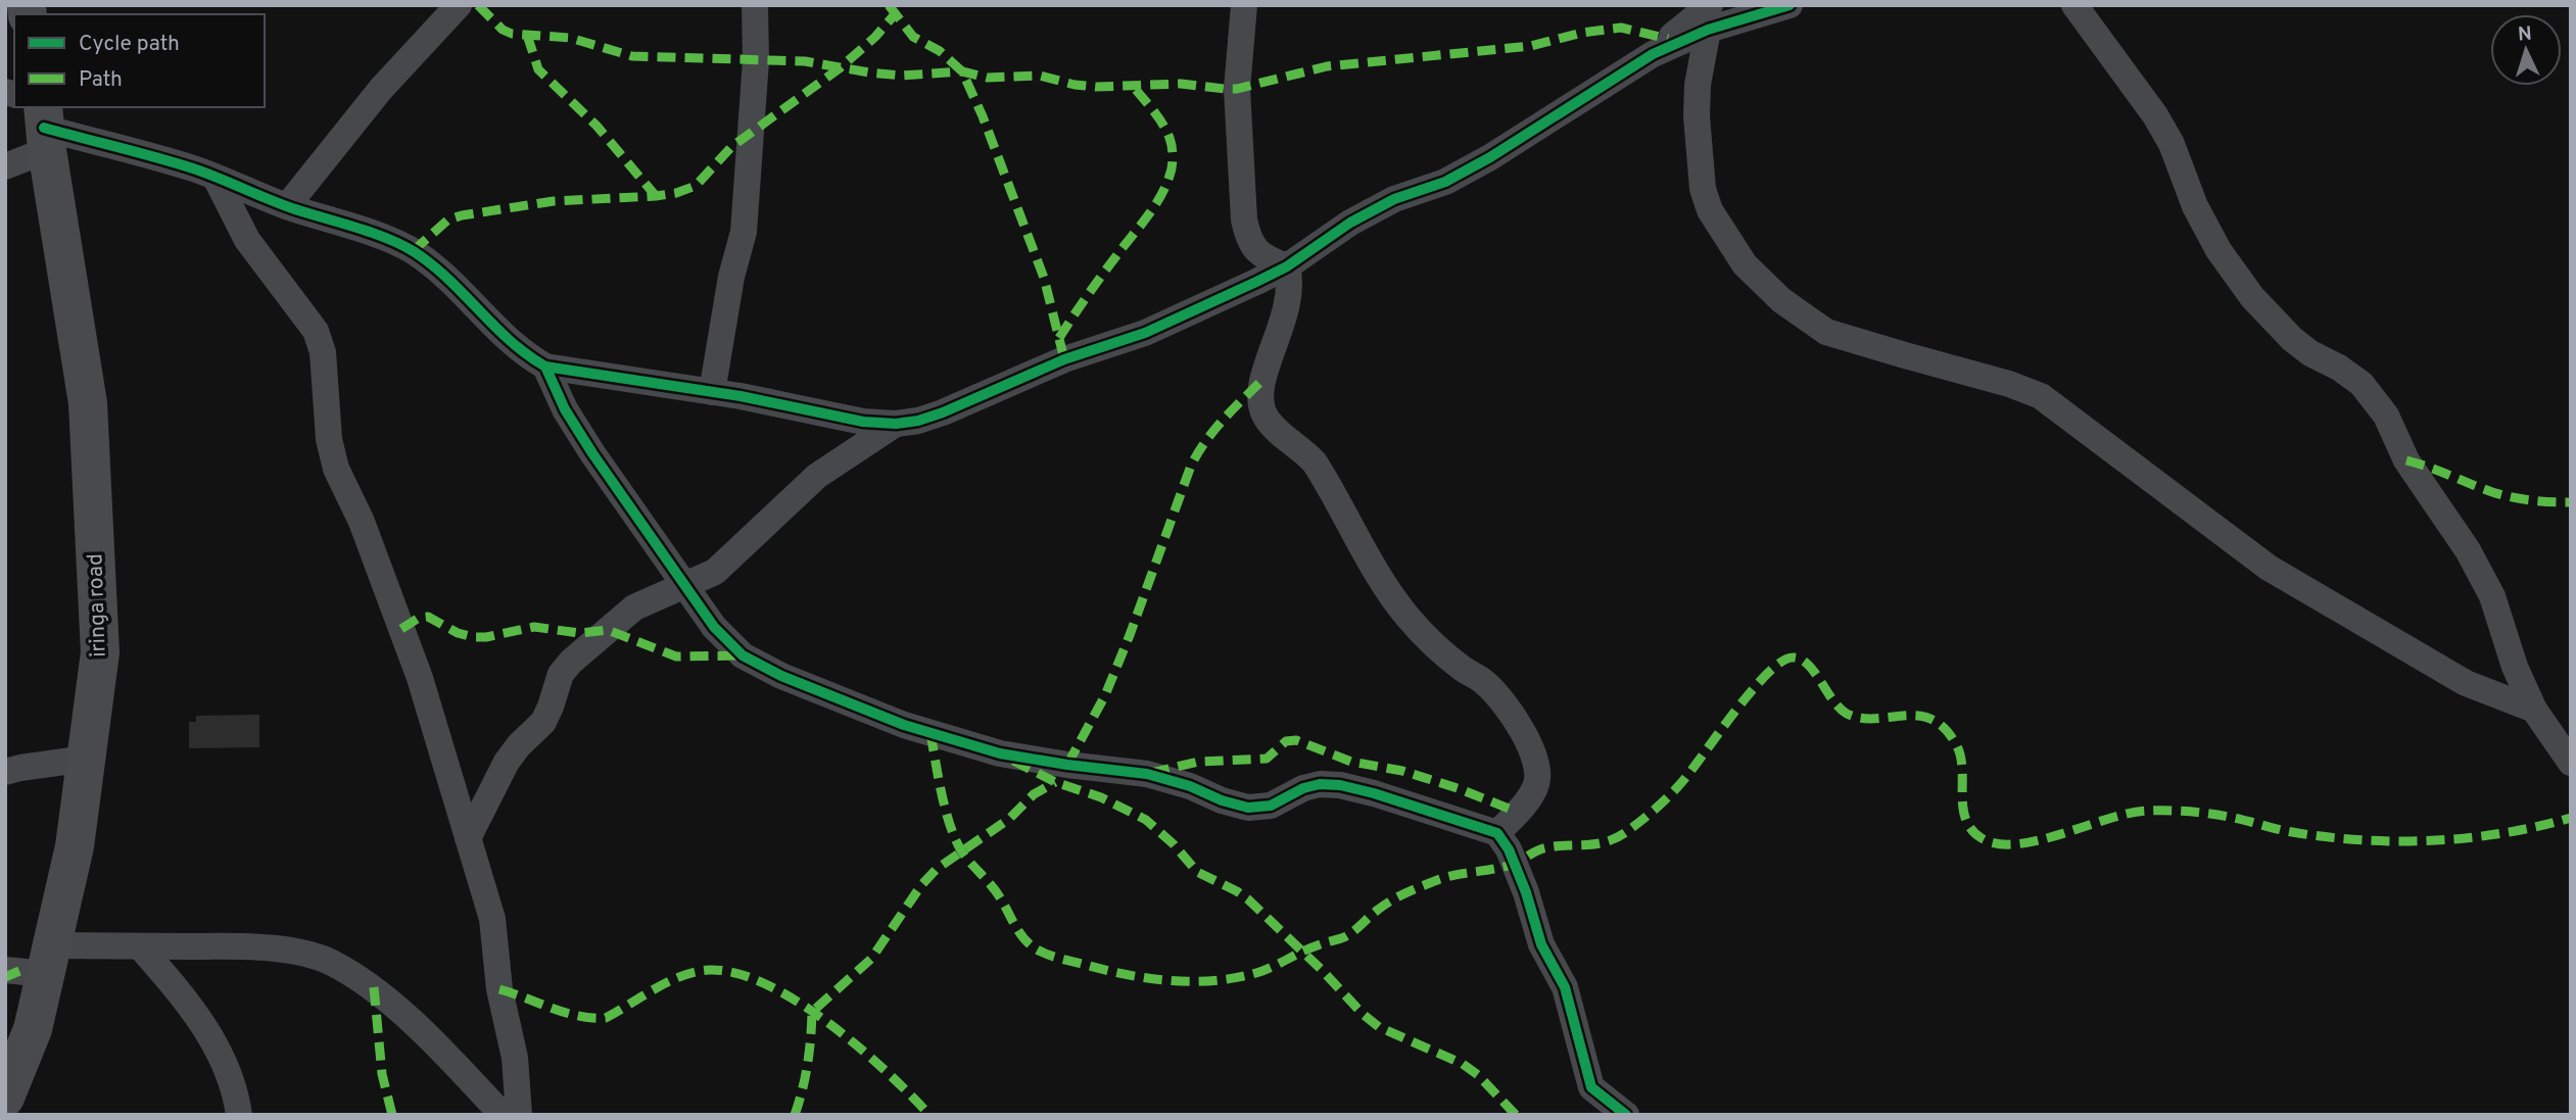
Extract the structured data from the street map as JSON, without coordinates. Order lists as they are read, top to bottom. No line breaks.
{"streets":{"highway":["iringa road"]},"legend":["Cycle path","Path"],"north":"top"}
